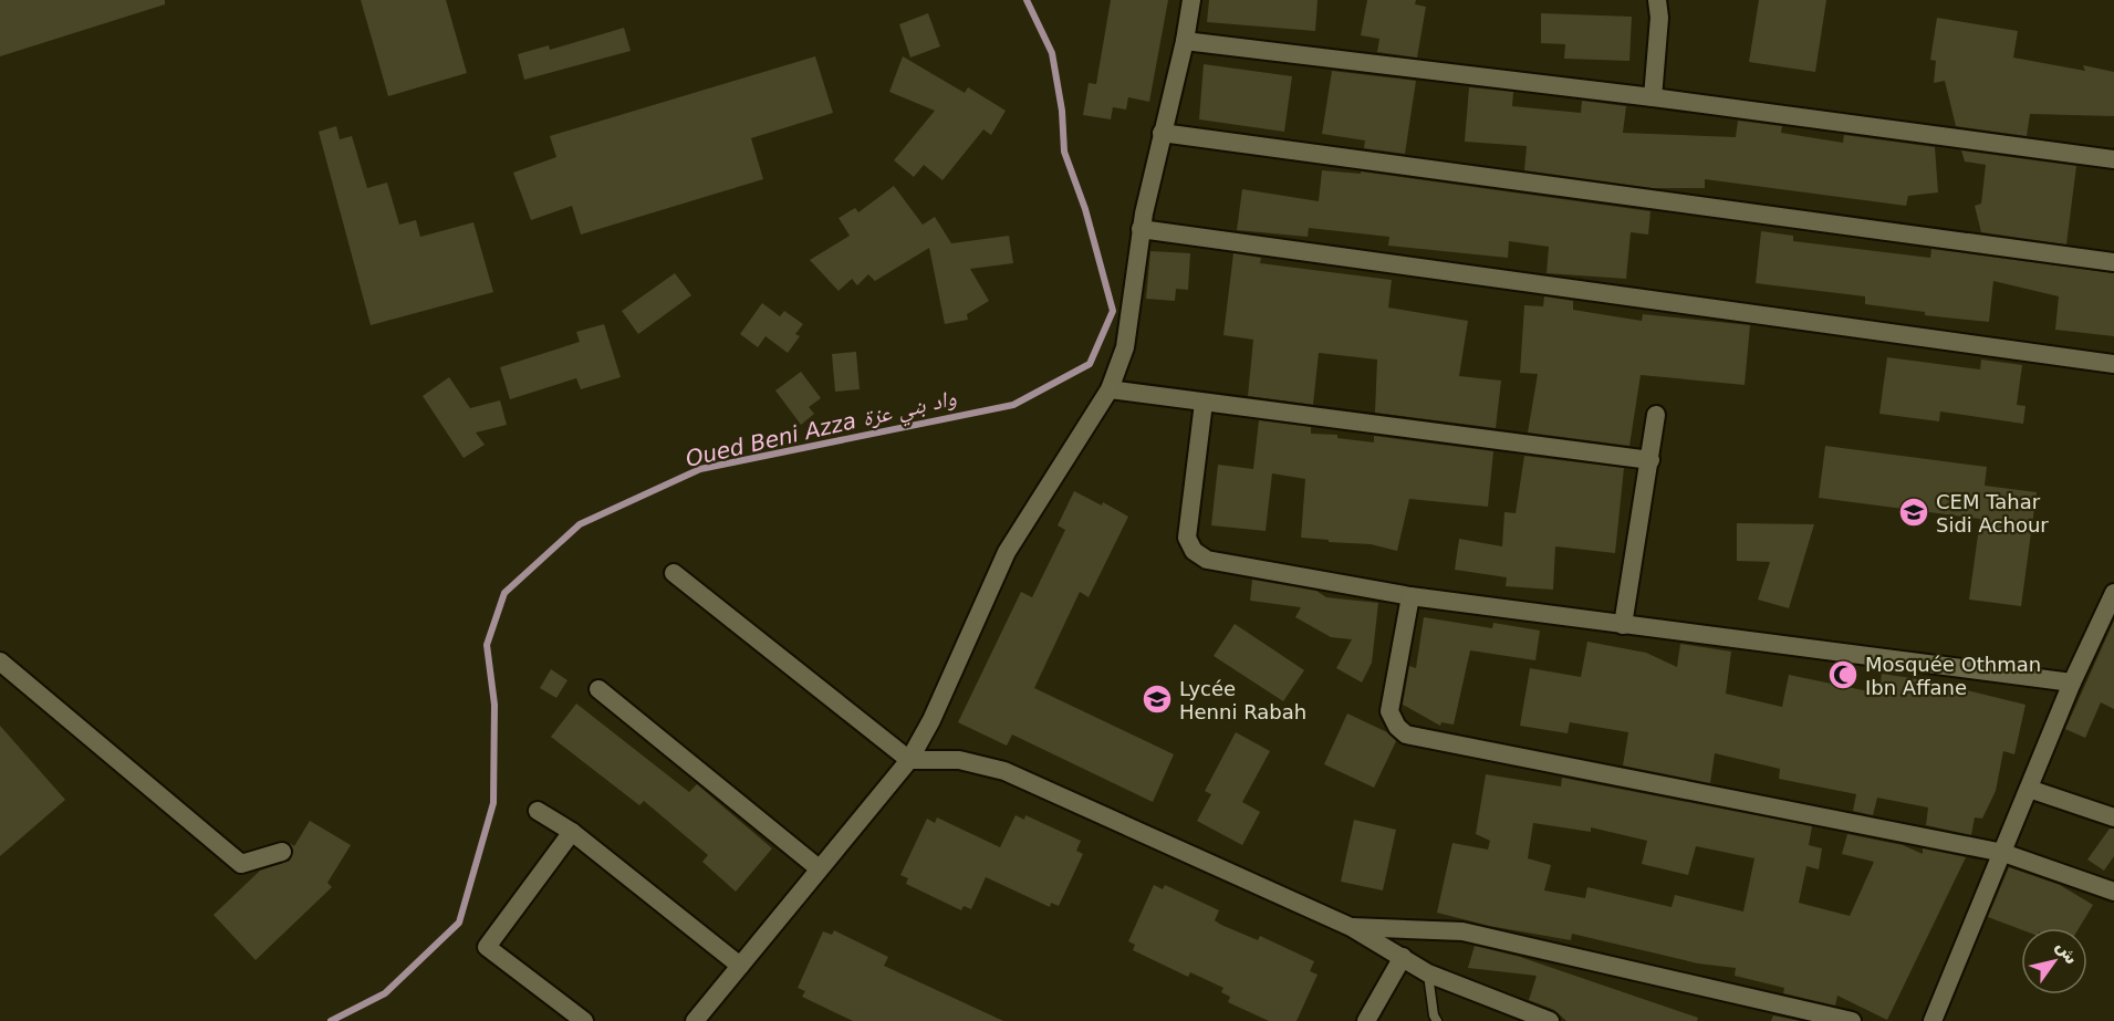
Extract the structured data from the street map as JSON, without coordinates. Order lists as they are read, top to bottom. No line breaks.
{"water":["Oued Beni Azza واد بني عزة"],"places":{"school or university":["CEM Tahar Sidi Achour","Lycée Henni Rabah"],"mosque":["Mosquée Othman Ibn Affane"]},"north":"top right"}
